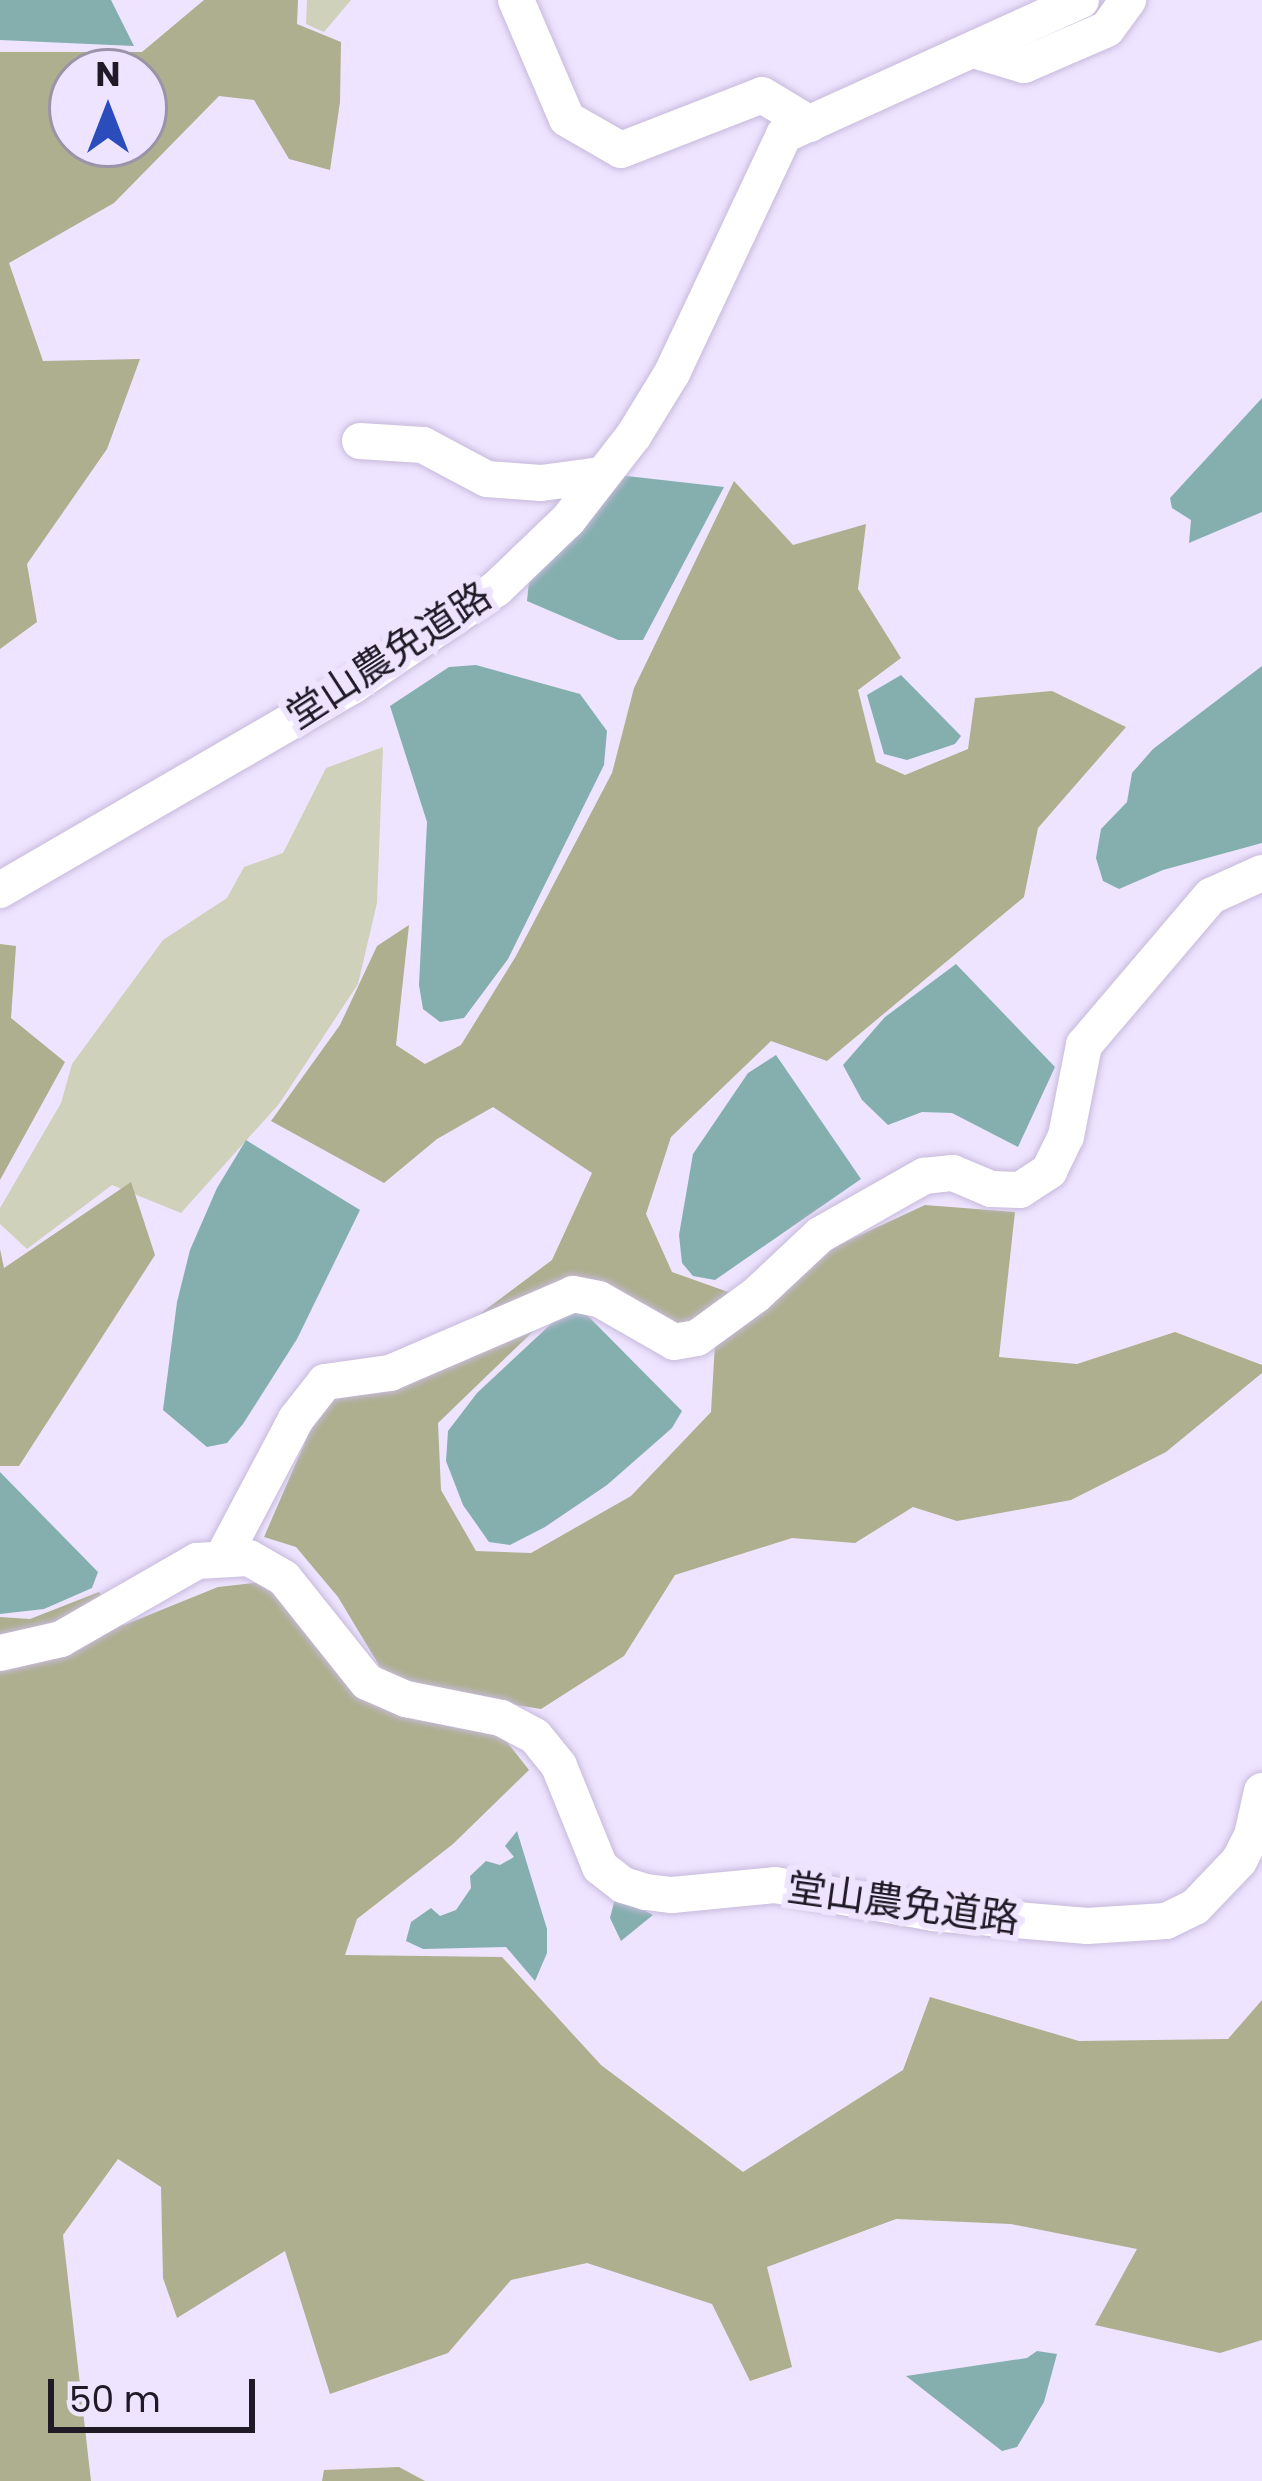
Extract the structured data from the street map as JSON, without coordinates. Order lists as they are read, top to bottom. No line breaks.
{"streets":{"street":["堂山農免道路"]},"scale_bar":"50 m","north":"top"}
